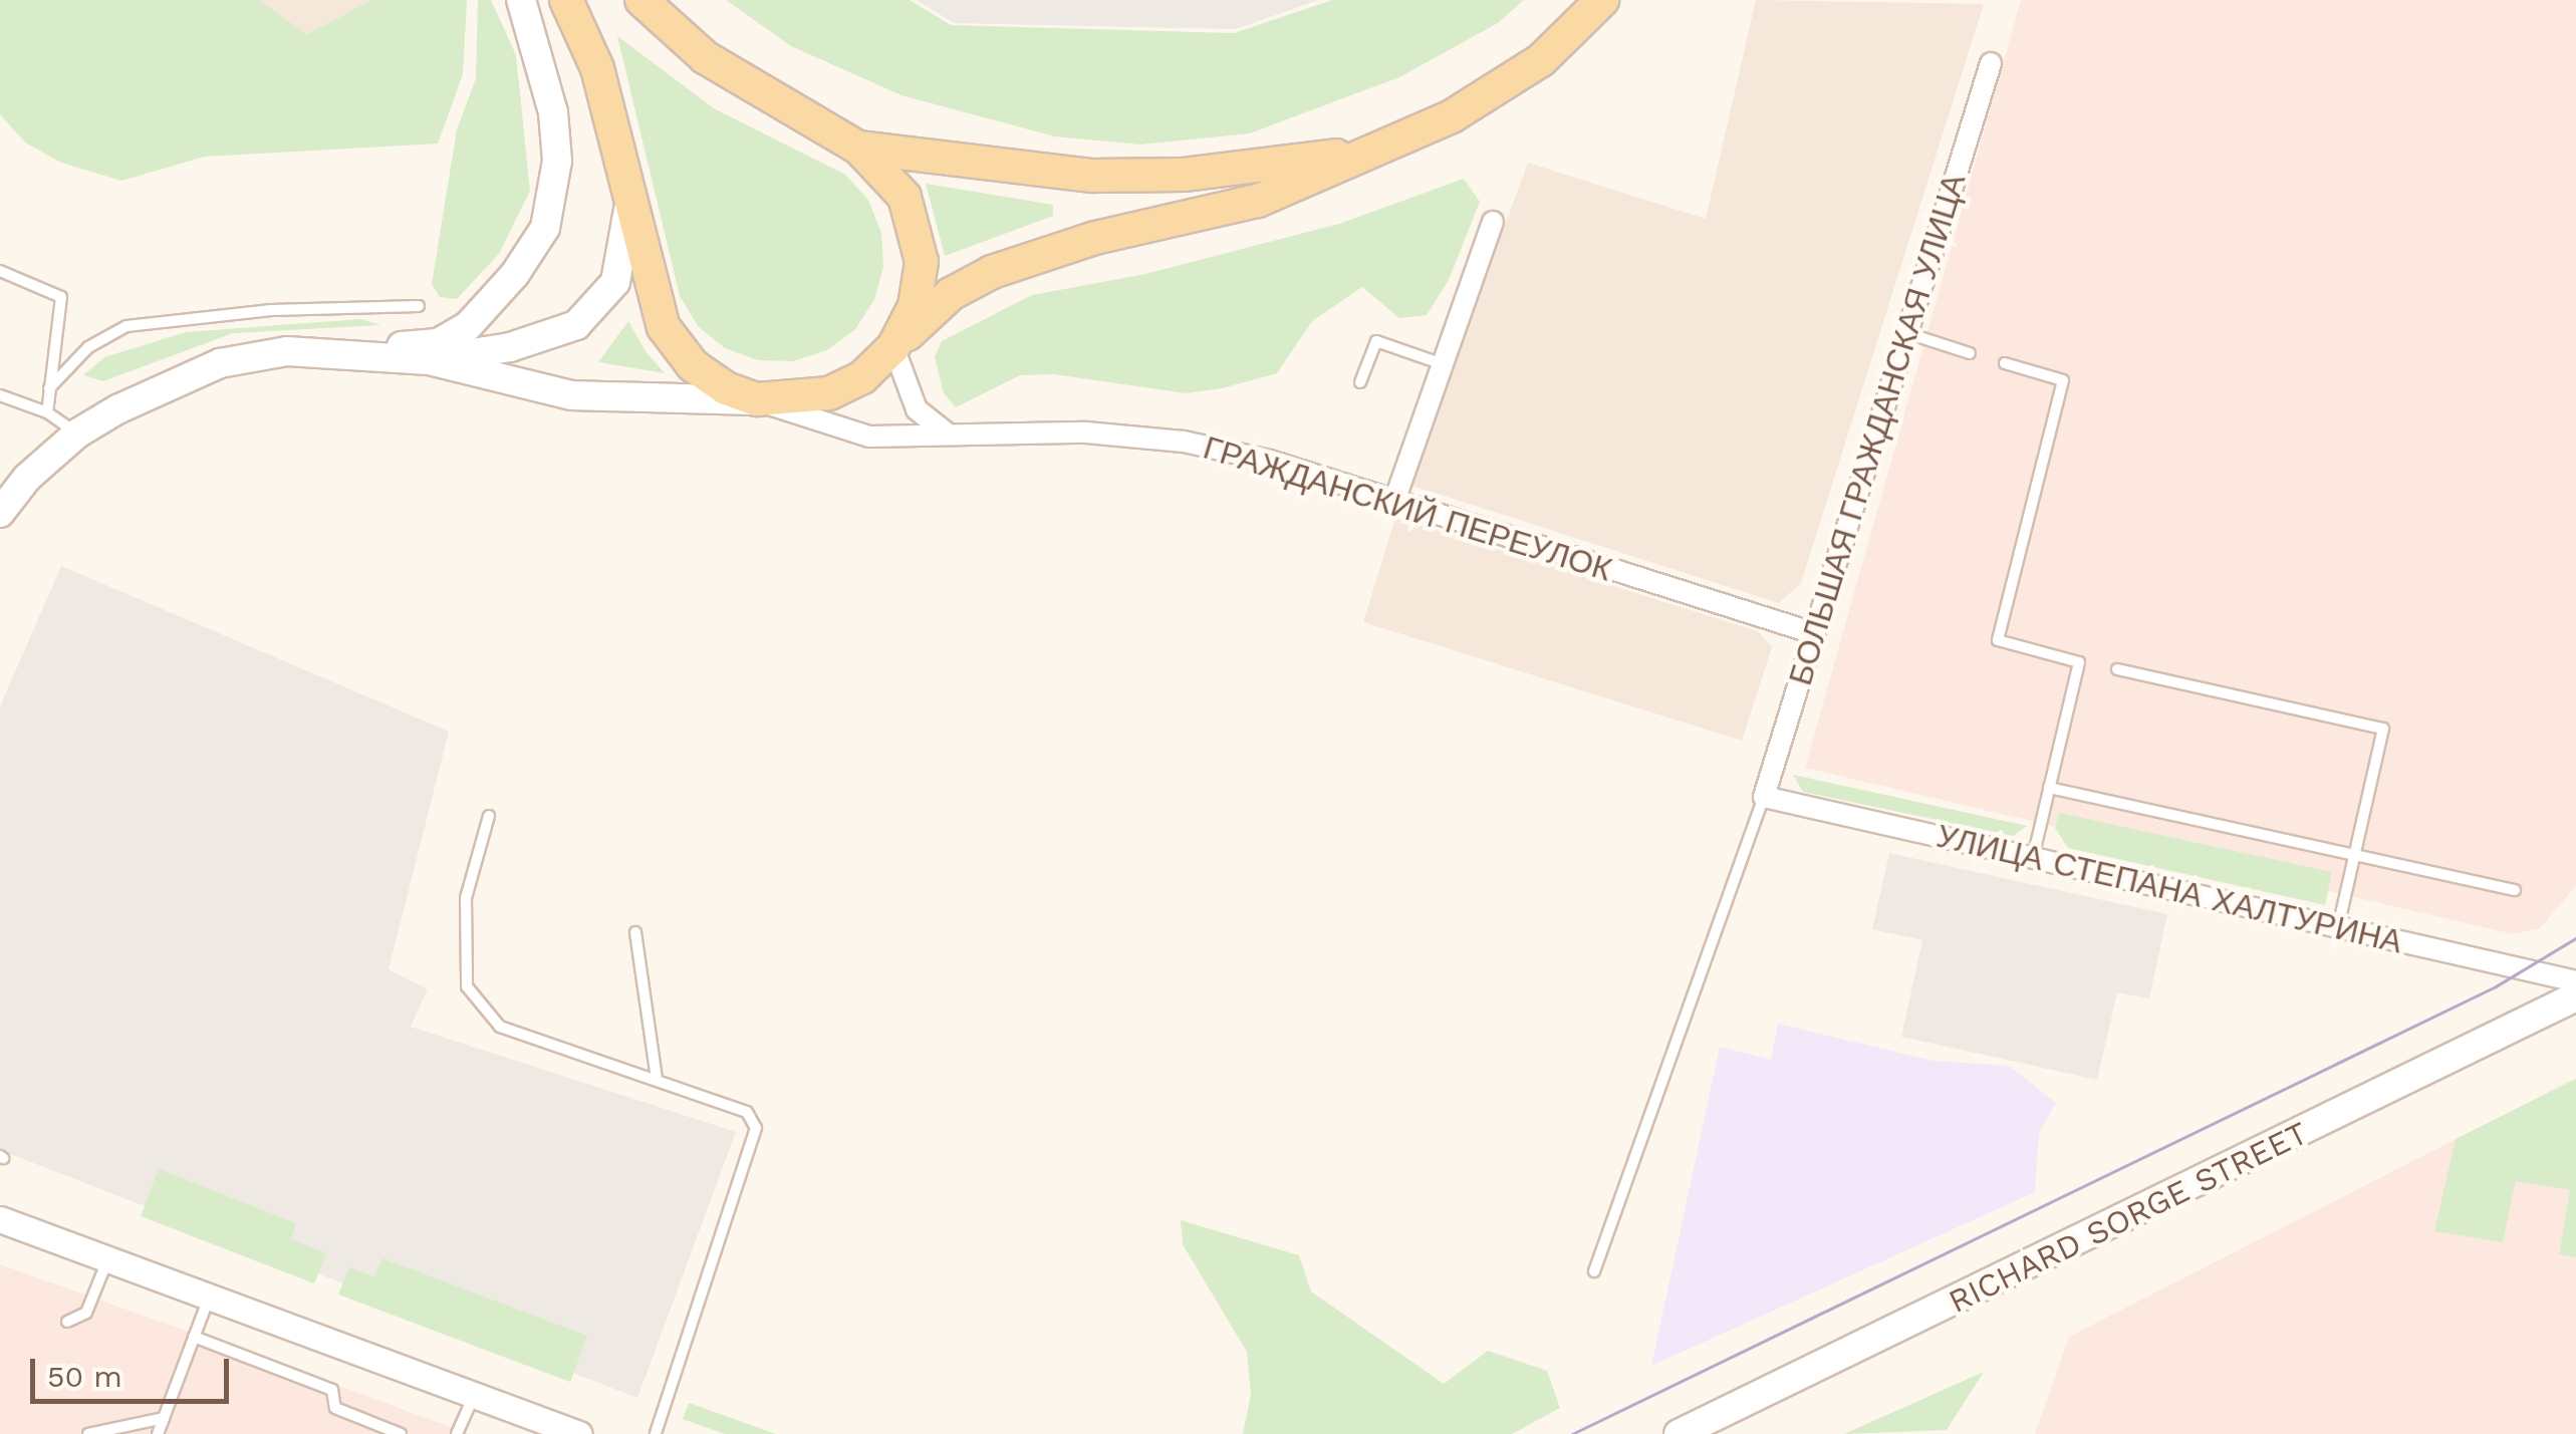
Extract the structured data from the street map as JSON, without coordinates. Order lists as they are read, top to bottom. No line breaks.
{"streets":{"main road":["RICHARD SORGE STREET"],"street":["БОЛЬШАЯ ГРАЖДАНСКАЯ УЛИЦА","ГРАЖДАНСКИЙ ПЕРЕУЛОК","УЛИЦА СТЕПАНА ХАЛТУРИНА"]},"crossings":[["БОЛЬШАЯ ГРАЖДАНСКАЯ УЛИЦА","ГРАЖДАНСКИЙ ПЕРЕУЛОК"],["БОЛЬШАЯ ГРАЖДАНСКАЯ УЛИЦА","УЛИЦА СТЕПАНА ХАЛТУРИНА"]],"scale_bar":"50 m"}
